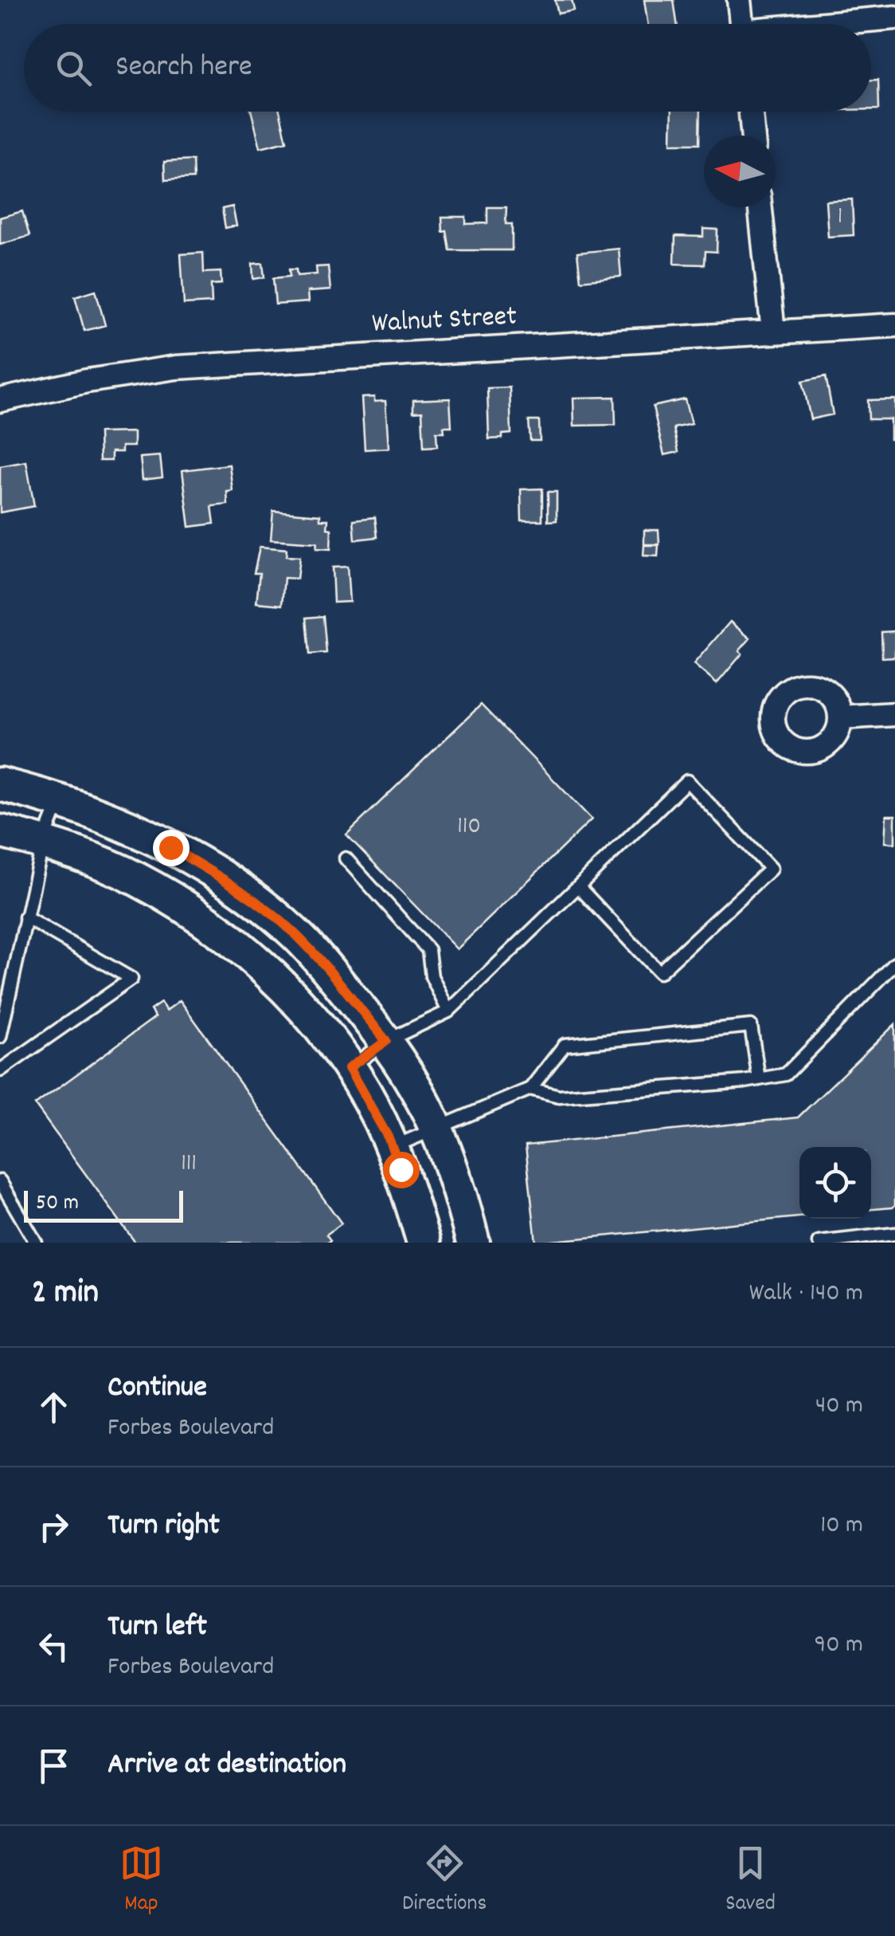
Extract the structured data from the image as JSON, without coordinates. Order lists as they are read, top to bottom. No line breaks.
{"streets":{"street":["Walnut Street"]},"house_numbers":["1","110","111"],"scale_bar":"50 m","north":"left","page":{"search":"Search here","scale":"50 m","heading":["2 min","Walk · 140 m"],"list":[["Continue","Forbes Boulevard","40 m"],["Turn right","10 m"],["Turn left","Forbes Boulevard","90 m"],"Arrive at destination"],"nav":["Map","Directions","Saved"]}}
